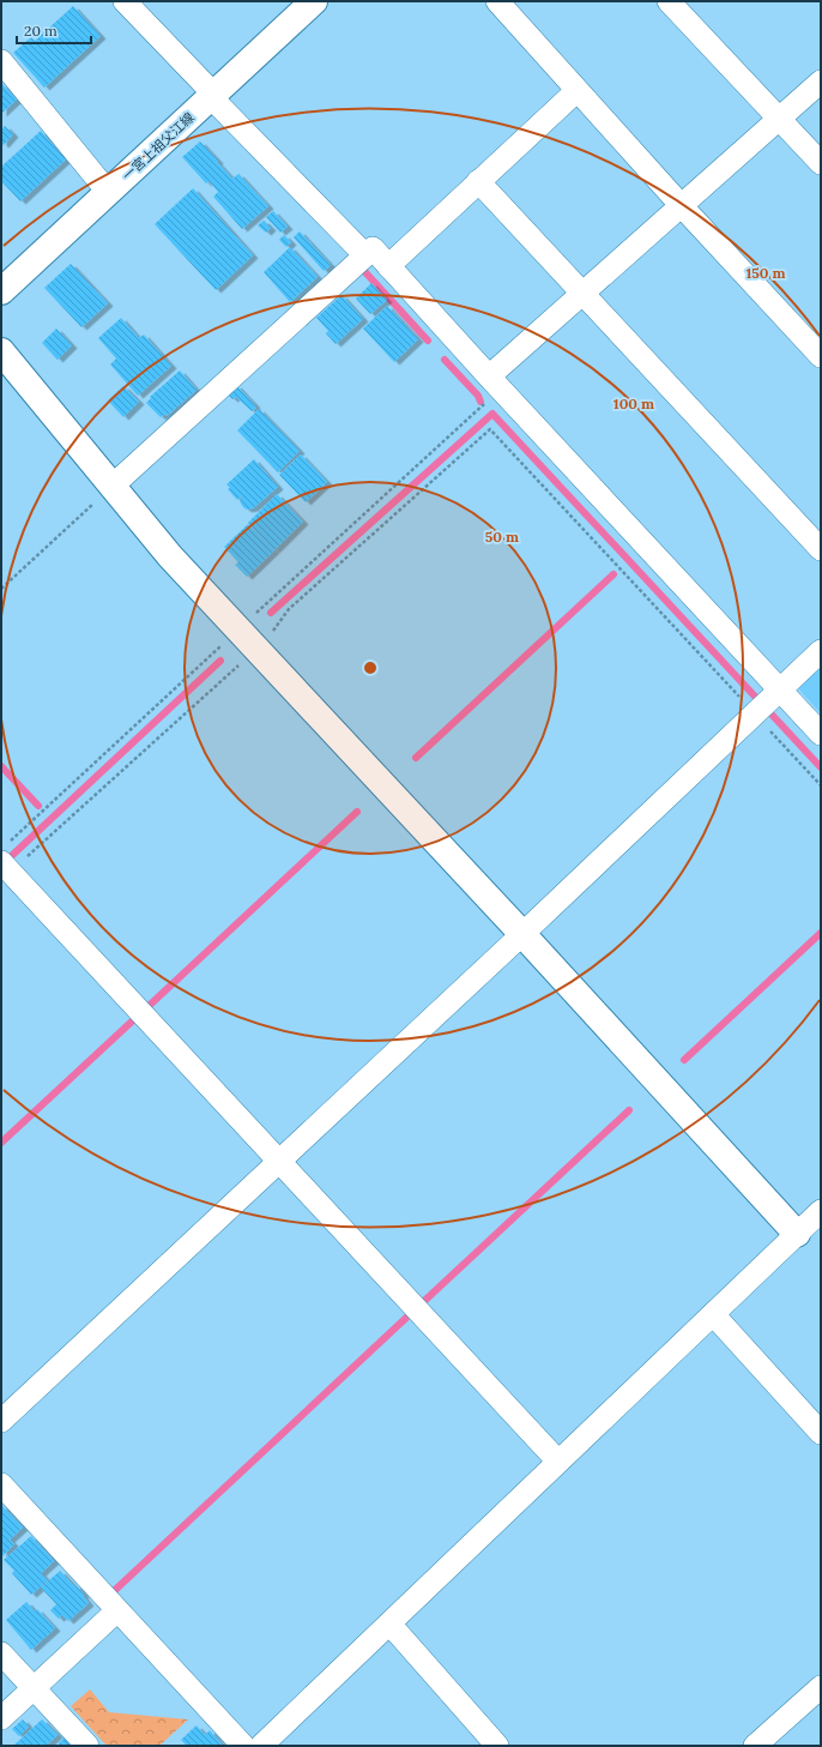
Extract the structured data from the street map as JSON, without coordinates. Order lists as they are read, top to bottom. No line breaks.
{"streets":{"street":["一宮上祖父江線"]},"scale_bar":"20 m","rings":["150 m","100 m","50 m"]}
